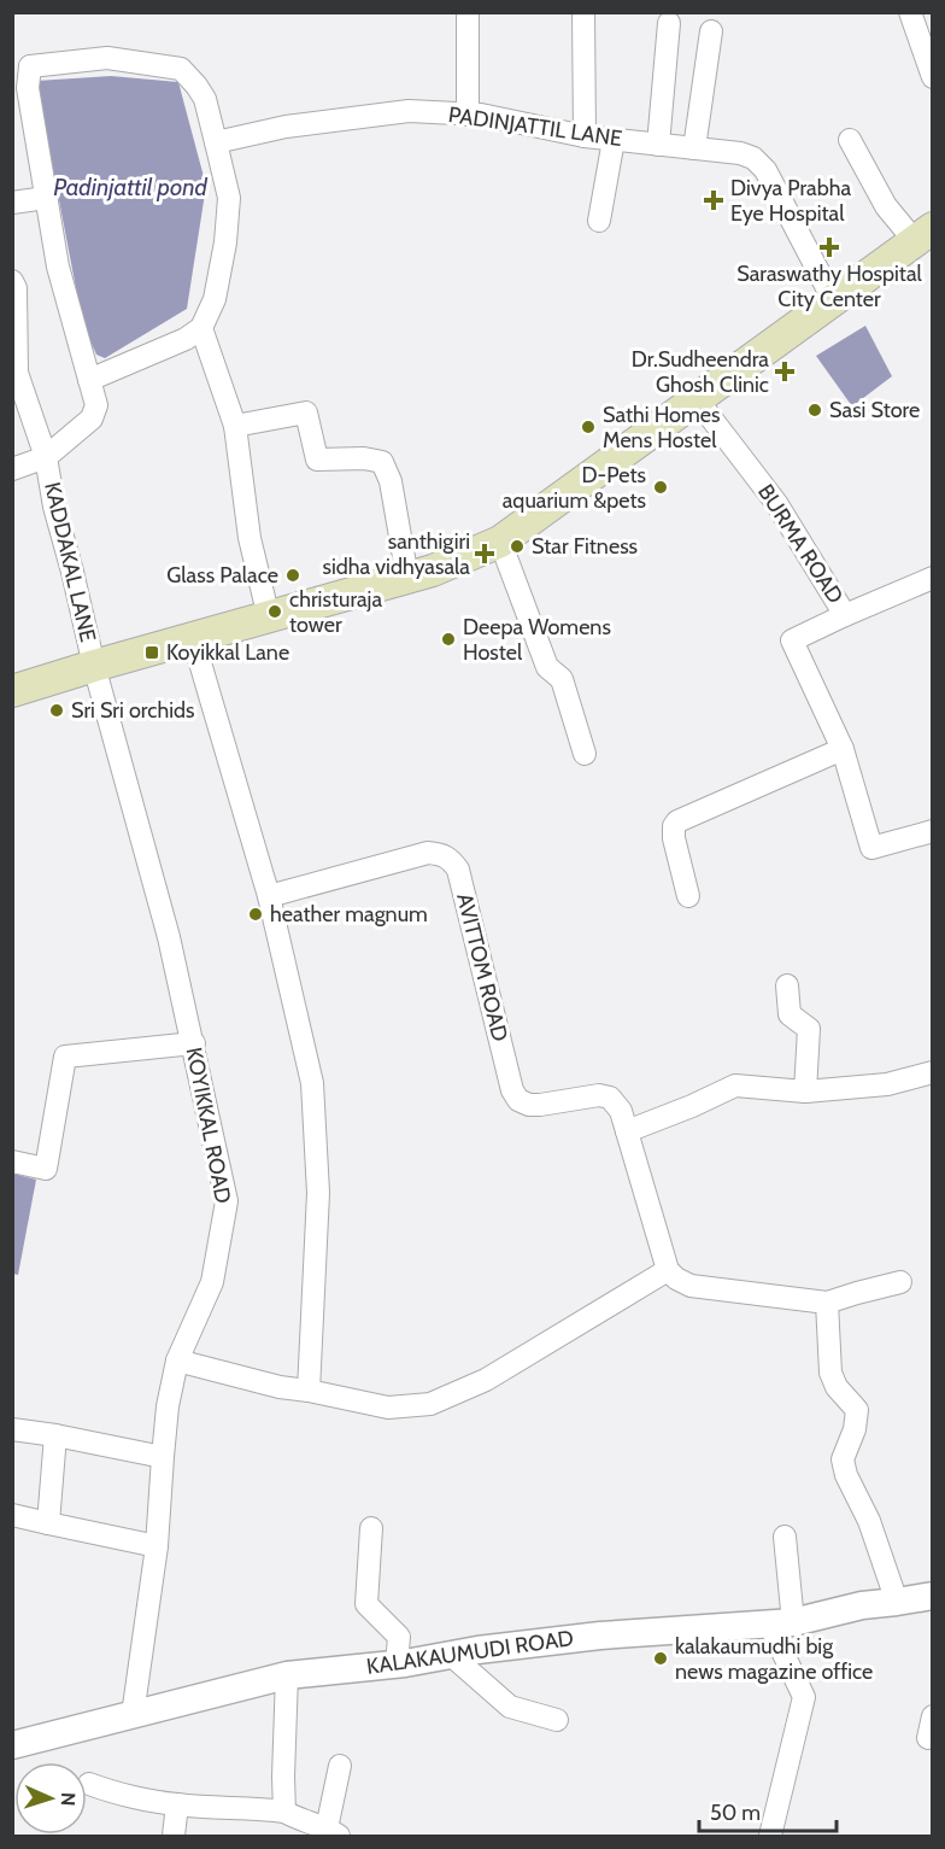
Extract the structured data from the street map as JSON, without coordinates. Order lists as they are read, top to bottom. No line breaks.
{"streets":{"street":["PADINJATTIL LANE","BURMA ROAD","KADDAKAL LANE","AVITTOM ROAD","KOYIKKAL ROAD","KALAKAUMUDI ROAD"]},"crossings":[["KADDAKAL LANE","KOYIKKAL ROAD"],["KOYIKKAL ROAD","KALAKAUMUDI ROAD"]],"water":["Padinjattil pond"],"places":{"health":["Divya Prabha Eye Hospital","Saraswathy Hospital City Center","Dr.Sudheendra Ghosh Clinic","santhigiri sidha vidhyasala"],"other":["Sasi Store","Sathi Homes Mens Hostel","D-Pets aquarium &pets","Star Fitness","Glass Palace","christuraja tower","Deepa Womens Hostel","Sri Sri orchids","heather magnum","kalakaumudhi big news magazine office"],"transit":["Koyikkal Lane"]},"scale_bar":"50 m","north":"right"}
